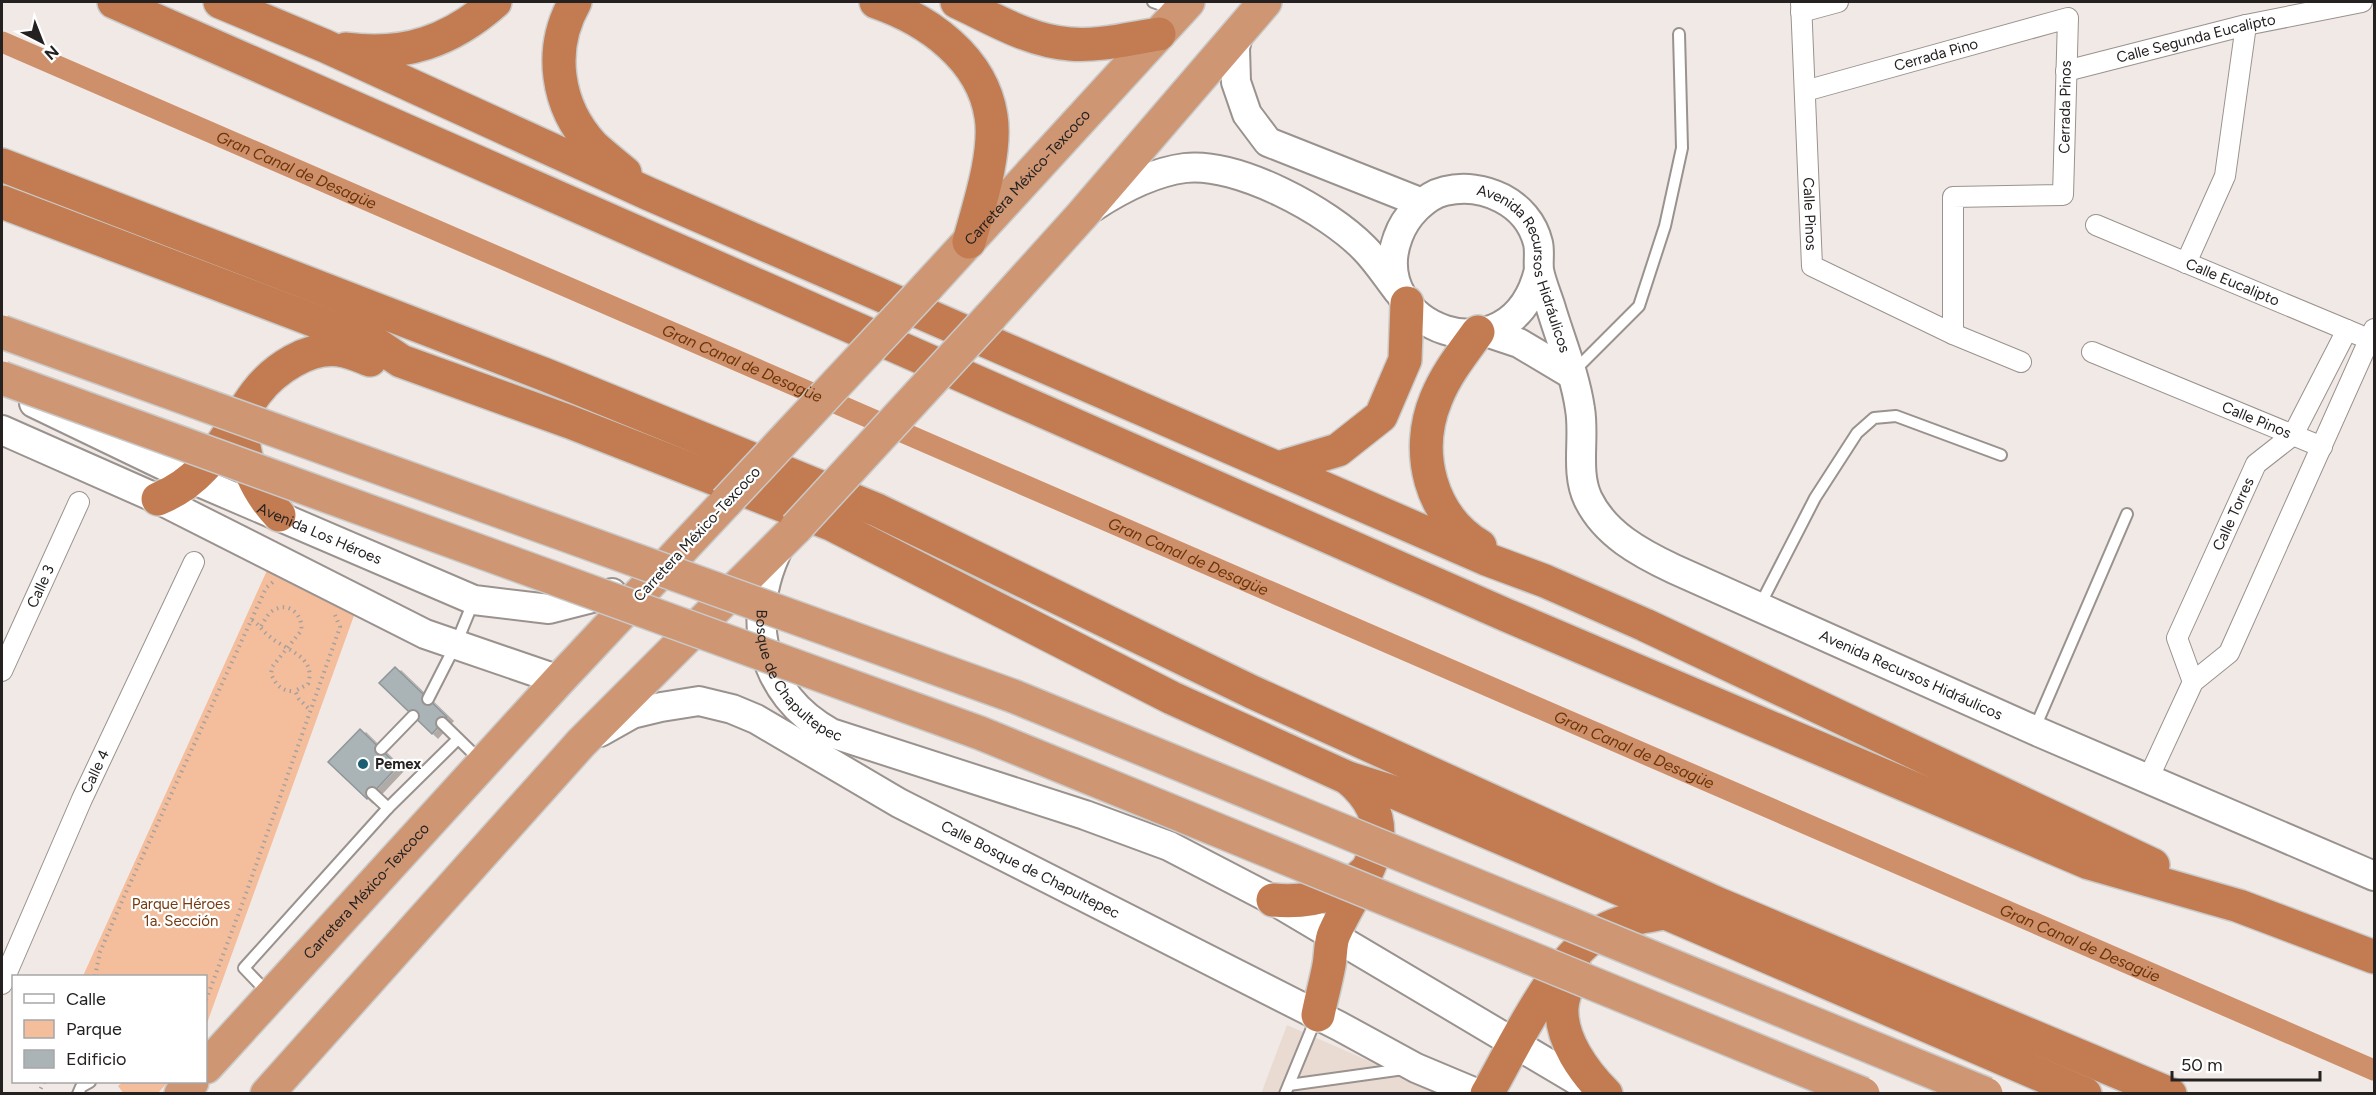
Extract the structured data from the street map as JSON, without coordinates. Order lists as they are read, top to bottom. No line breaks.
{"streets":{"highway":["Carretera México-Texcoco"],"main road":["Avenida Recursos Hidráulicos","Avenida Los Héroes","Bosque de Chapultepec","Calle Bosque de Chapultepec"],"street":["Calle Segunda Eucalipto","Cerrada Pino","Cerrada Pinos","Calle Pinos","Calle Eucalipto","Calle Torres","Calle 3","Calle 4"]},"crossings":[["Calle Segunda Eucalipto","Cerrada Pinos"],["Cerrada Pino","Cerrada Pinos"],["Cerrada Pino","Calle Pinos"],["Cerrada Pinos","Calle Pinos"],["Carretera México-Texcoco","Avenida Los Héroes"],["Calle Pinos","Calle Torres"],["Calle Eucalipto","Calle Torres"]],"water":["Gran Canal de Desagüe"],"parks":["Parque Héroes 1a. Sección"],"places":["Pemex"],"legend":["Calle","Parque","Edificio"],"scale_bar":"50 m","north":"bottom right"}
